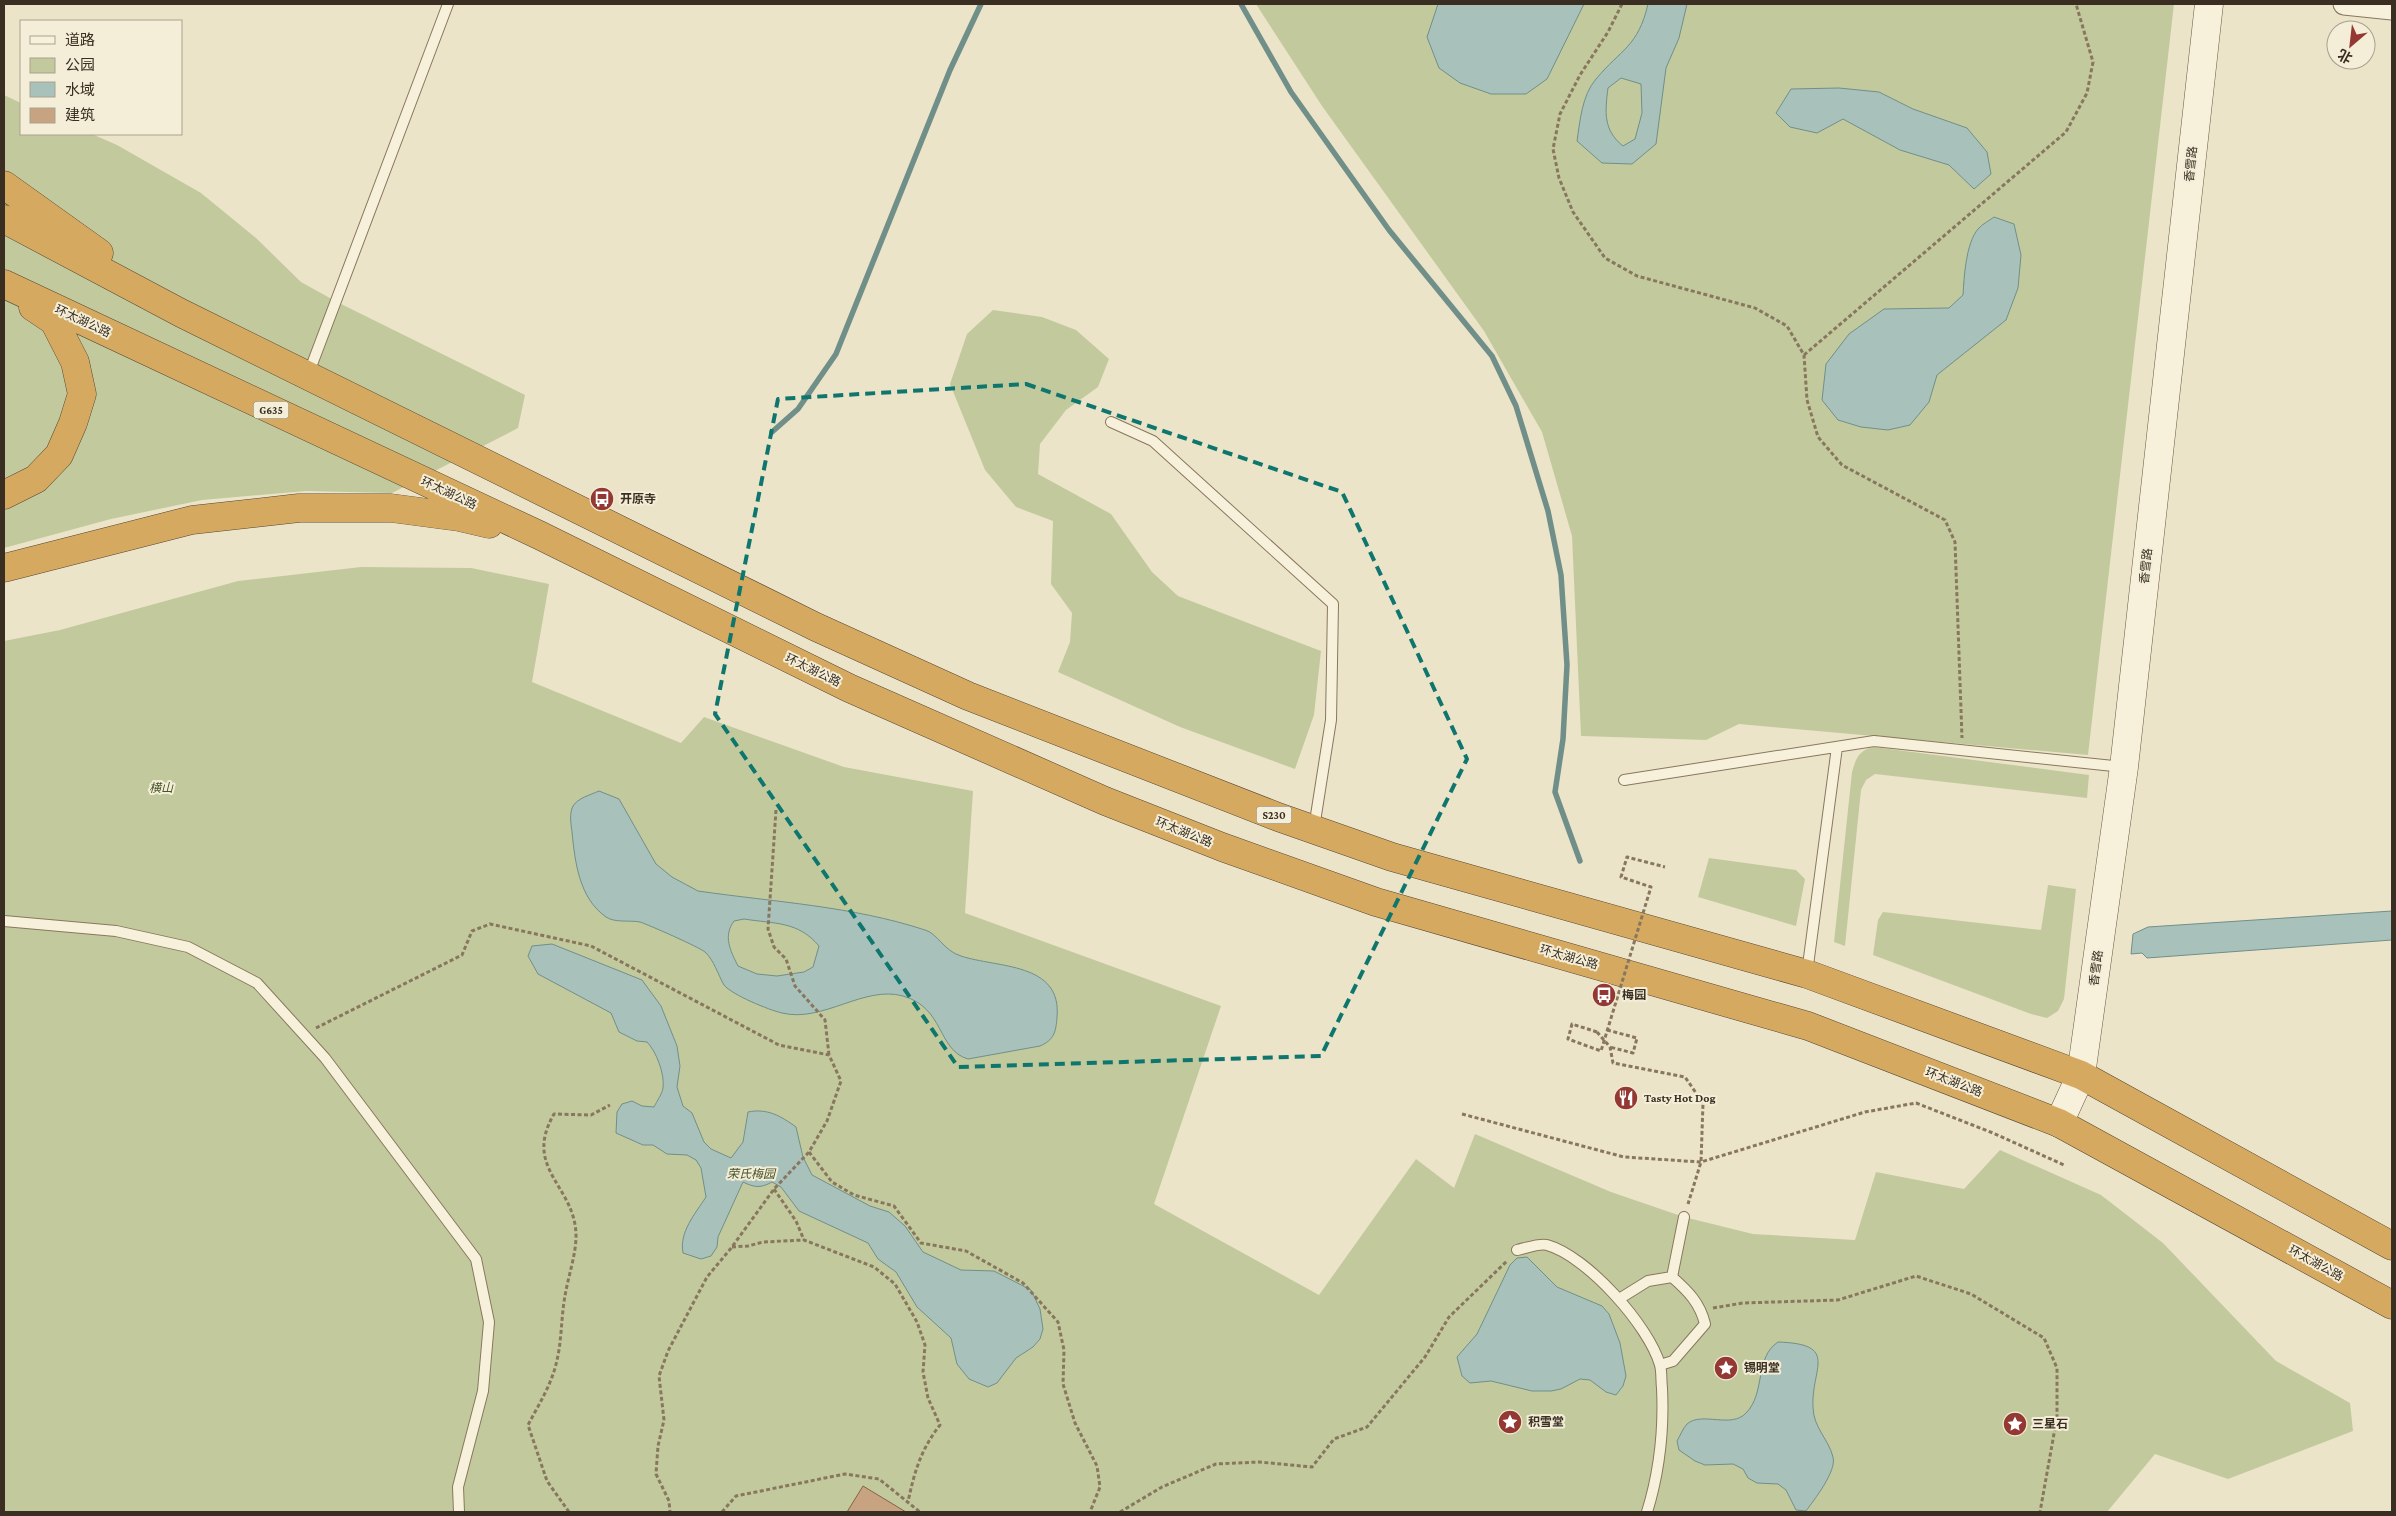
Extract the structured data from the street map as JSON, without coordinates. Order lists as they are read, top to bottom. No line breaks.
{"streets":{"highway":["环太湖公路","G635","S230"],"street":["香雪路"]},"crossings":[["香雪路","环太湖公路"],["香雪路","S230"]],"parks":["横山","荣氏梅园"],"places":{"bus stop":["开原寺","梅园"],"restaurant":["Tasty Hot Dog"],"place":["锡明堂","积雪堂","三星石"]},"legend":["道路","公园","水域","建筑"],"north":"bottom left"}
